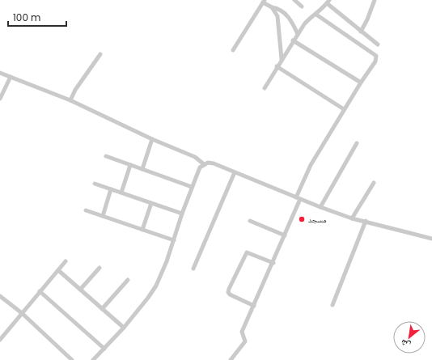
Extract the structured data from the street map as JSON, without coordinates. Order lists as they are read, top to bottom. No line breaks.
{"places":["مسجد"],"scale_bar":"100 m","north":"bottom left"}
